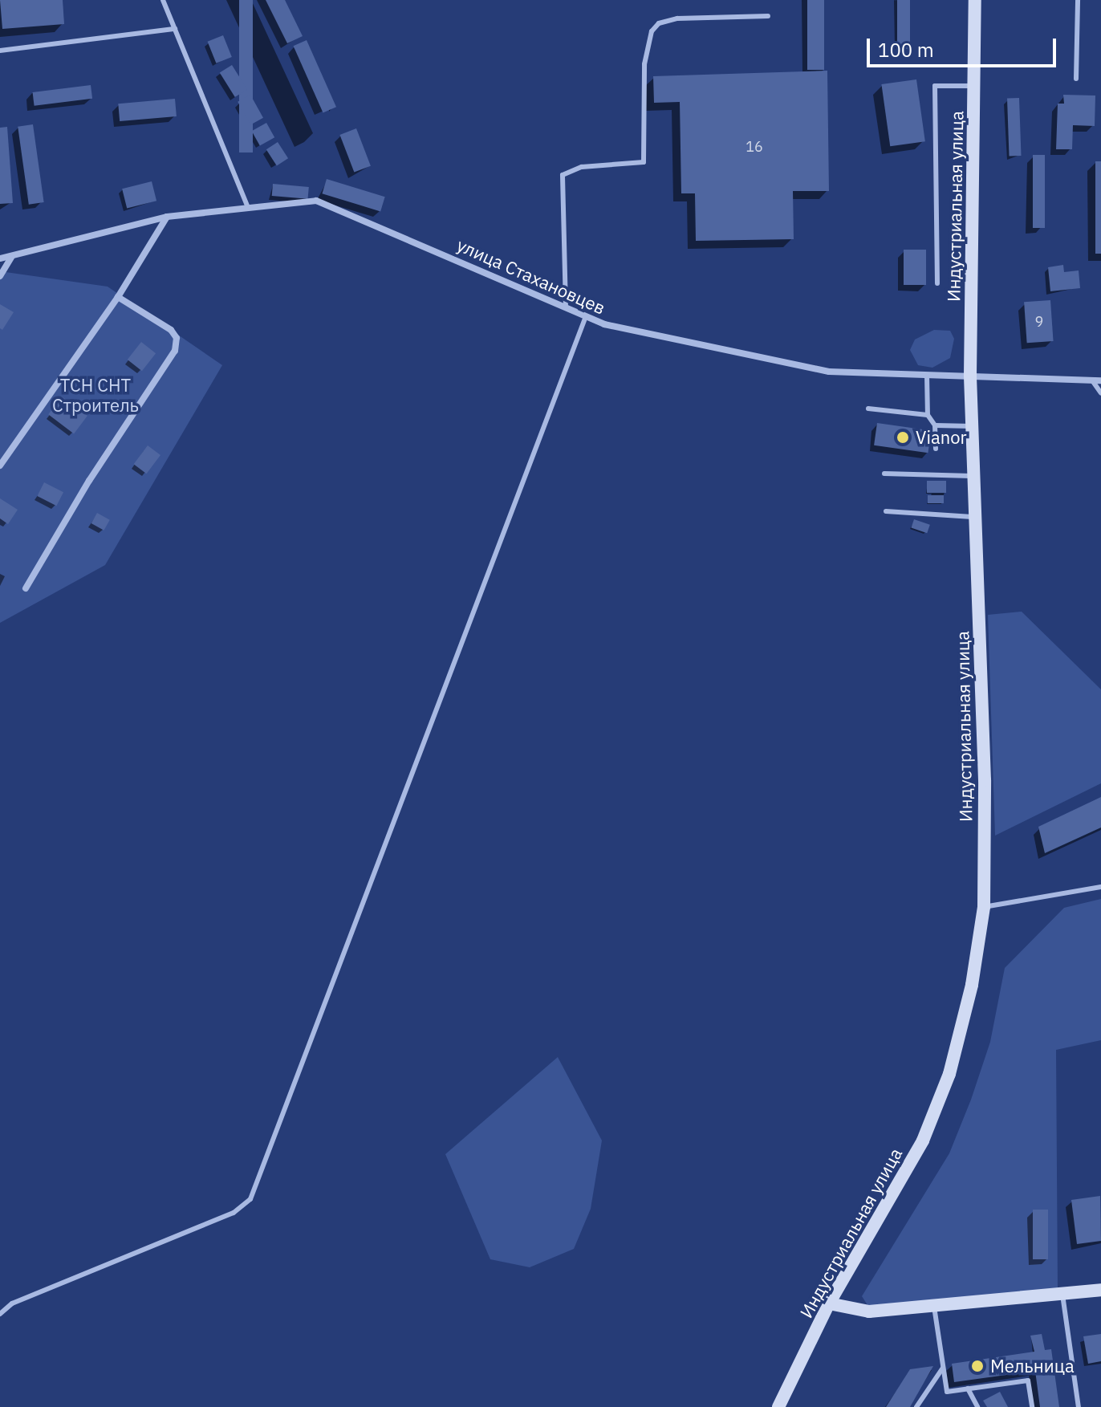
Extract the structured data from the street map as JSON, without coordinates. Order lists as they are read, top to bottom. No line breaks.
{"streets":{"main road":["Индустриальная улица"],"street":["улица Стахановцев"]},"crossings":[["Индустриальная улица","улица Стахановцев"]],"parks":["ТСН СНТ Строитель"],"places":["Vianor","Мельница"],"house_numbers":["16","9"],"scale_bar":"100 m"}
